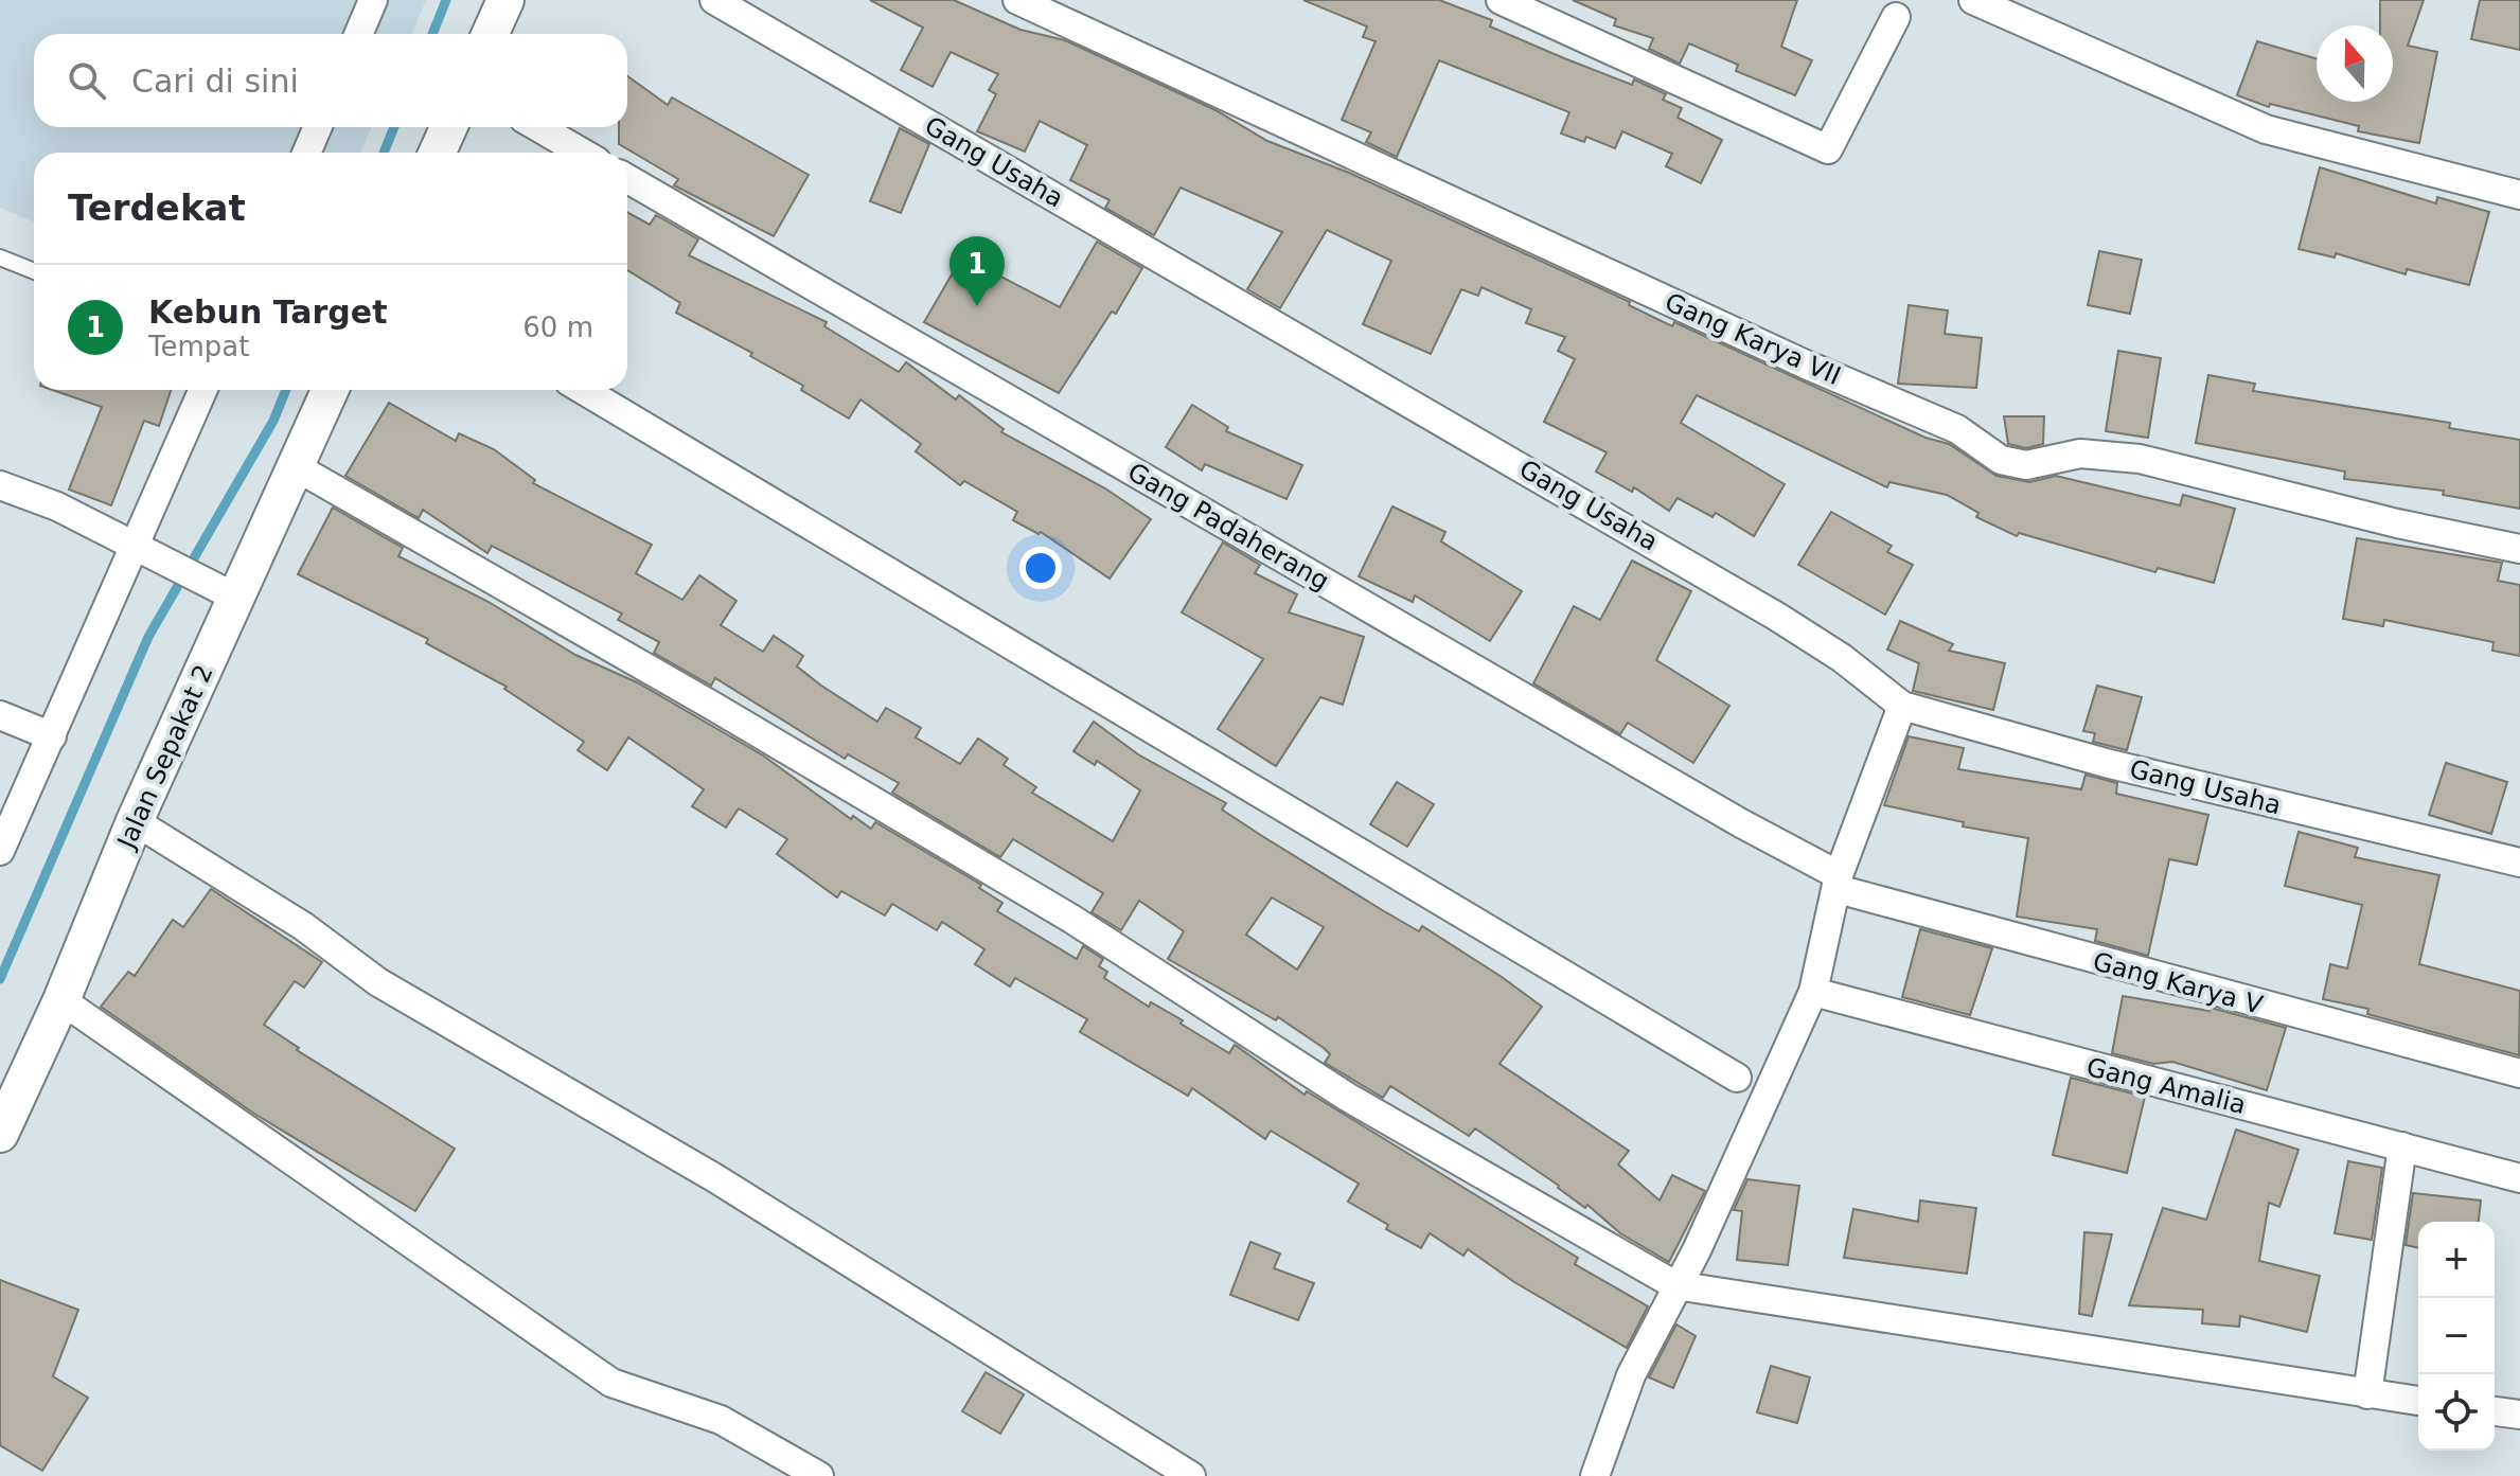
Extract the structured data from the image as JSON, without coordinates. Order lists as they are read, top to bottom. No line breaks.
{"streets":{"street":["Gang Usaha","Gang Karya VII","Gang Padaherang","Jalan Sepakat 2","Gang Karya V","Gang Amalia"]},"crossings":[["Gang Padaherang","Gang Karya V"]],"north":"top","page":{"search":"Cari di sini","heading":"Terdekat","pins":"1","list":[{"mark":"1","name":"Kebun Target","note":"Tempat","value":"60 m"}],"map_buttons":["+","−"]}}
